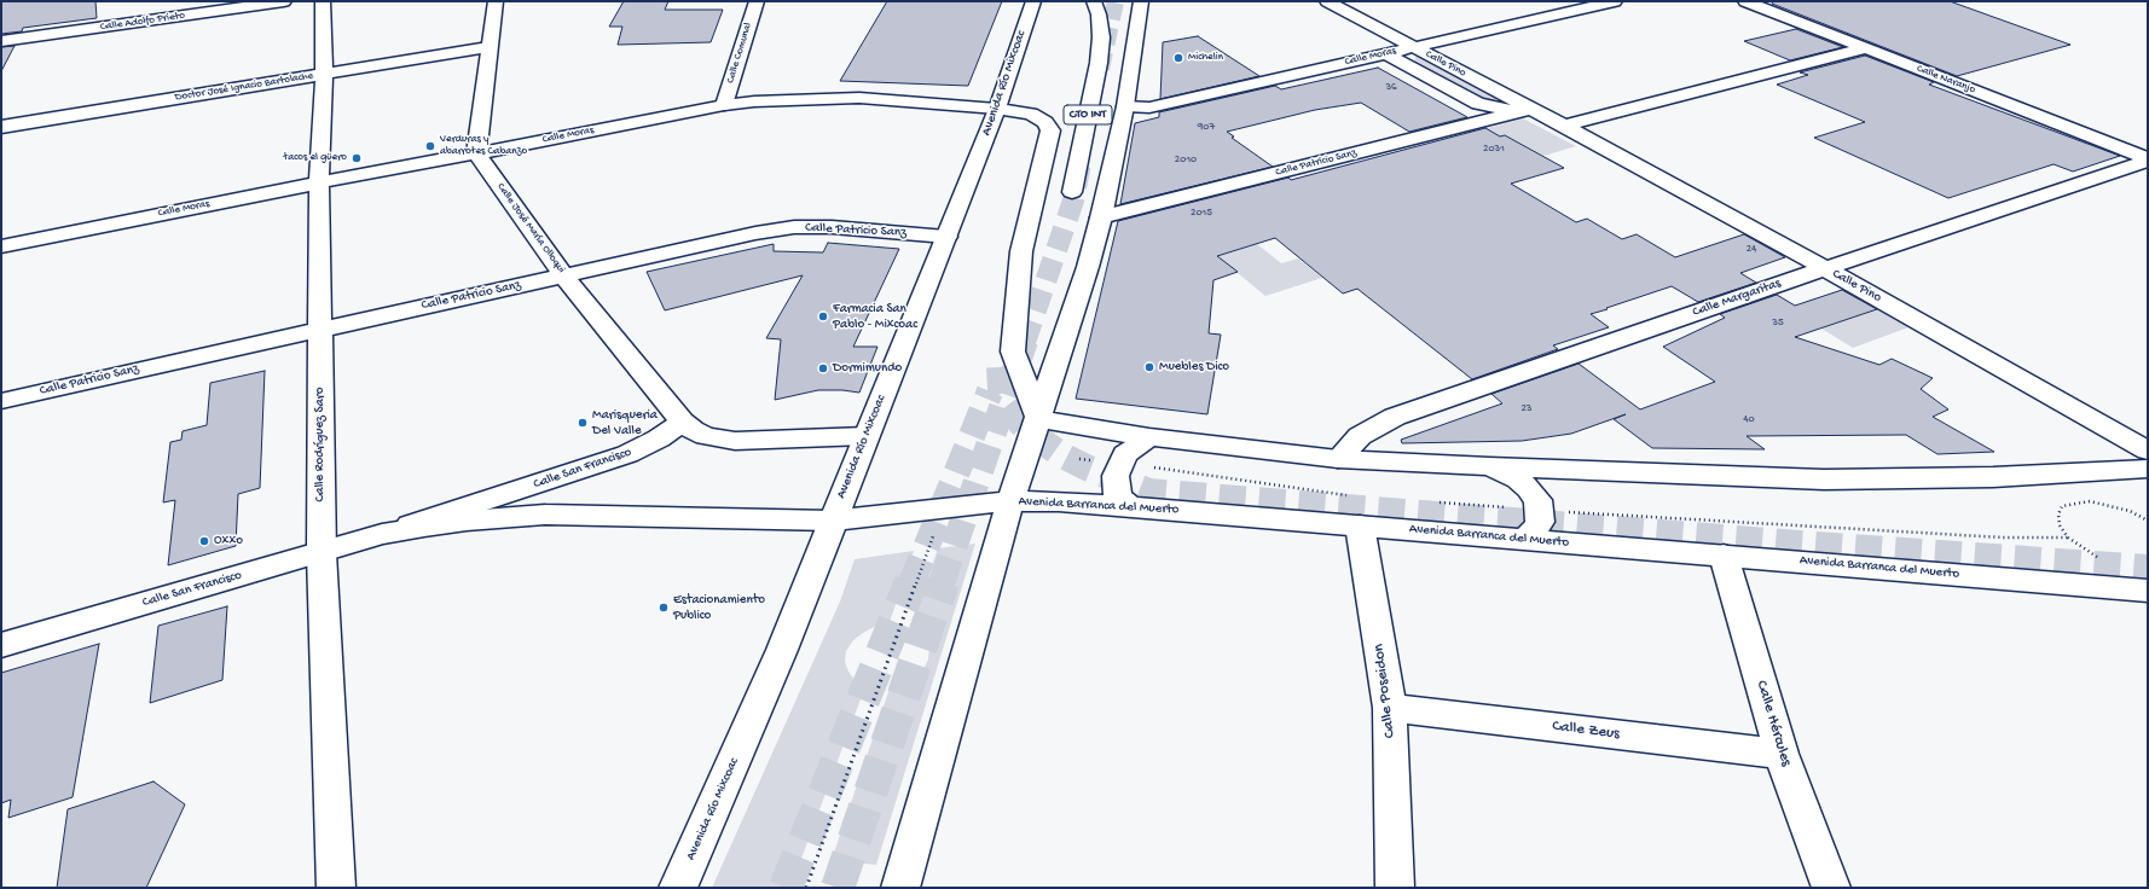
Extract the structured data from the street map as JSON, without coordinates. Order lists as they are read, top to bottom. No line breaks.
{"streets":{"main road":["Calle Adolfo Prieto","Calle Comunal","Calle Moras","Calle Pino","Calle Naranjo","Avenida Río Mixcoac","Doctor José Ignacio Bartolache","CTO INT","Calle Patricio Sanz","Calle José María Olloqui","Calle Margaritas","Calle Rodríguez Saro","Calle San Francisco","Avenida Barranca del Muerto","Calle Poseidon","Calle Hércules","Calle Zeus"]},"crossings":[["Calle Comunal","Calle Moras"],["Calle Moras","Calle Pino"],["Calle Moras","Avenida Río Mixcoac"],["Calle Moras","CTO INT"],["Calle Moras","Calle José María Olloqui"],["Calle Moras","Calle Rodríguez Saro"],["Calle Pino","Calle Patricio Sanz"],["Calle Pino","Calle Margaritas"],["Calle Naranjo","Calle Margaritas"],["Avenida Río Mixcoac","Calle Patricio Sanz"],["Avenida Río Mixcoac","Calle San Francisco"],["Avenida Río Mixcoac","Avenida Barranca del Muerto"],["Doctor José Ignacio Bartolache","Calle Rodríguez Saro"],["CTO INT","Calle Patricio Sanz"],["CTO INT","Avenida Barranca del Muerto"],["Calle Patricio Sanz","Calle José María Olloqui"],["Calle Patricio Sanz","Calle Rodríguez Saro"],["Calle José María Olloqui","Calle San Francisco"],["Calle Rodríguez Saro","Calle San Francisco"],["Calle San Francisco","Avenida Barranca del Muerto"],["Avenida Barranca del Muerto","Calle Poseidon"],["Avenida Barranca del Muerto","Calle Hércules"],["Calle Poseidon","Calle Zeus"],["Calle Hércules","Calle Zeus"]],"places":["Michelin","Verduras y abarrotes Cabanzo","tacos el güero","Farmacia San Pablo - Mixcoac","Muebles Dico","Dormimundo","Marisqueria Del Valle","Oxxo","Estacionamiento Publico"],"house_numbers":["36","907","2031","2010","2015","24","35","23","40"]}
